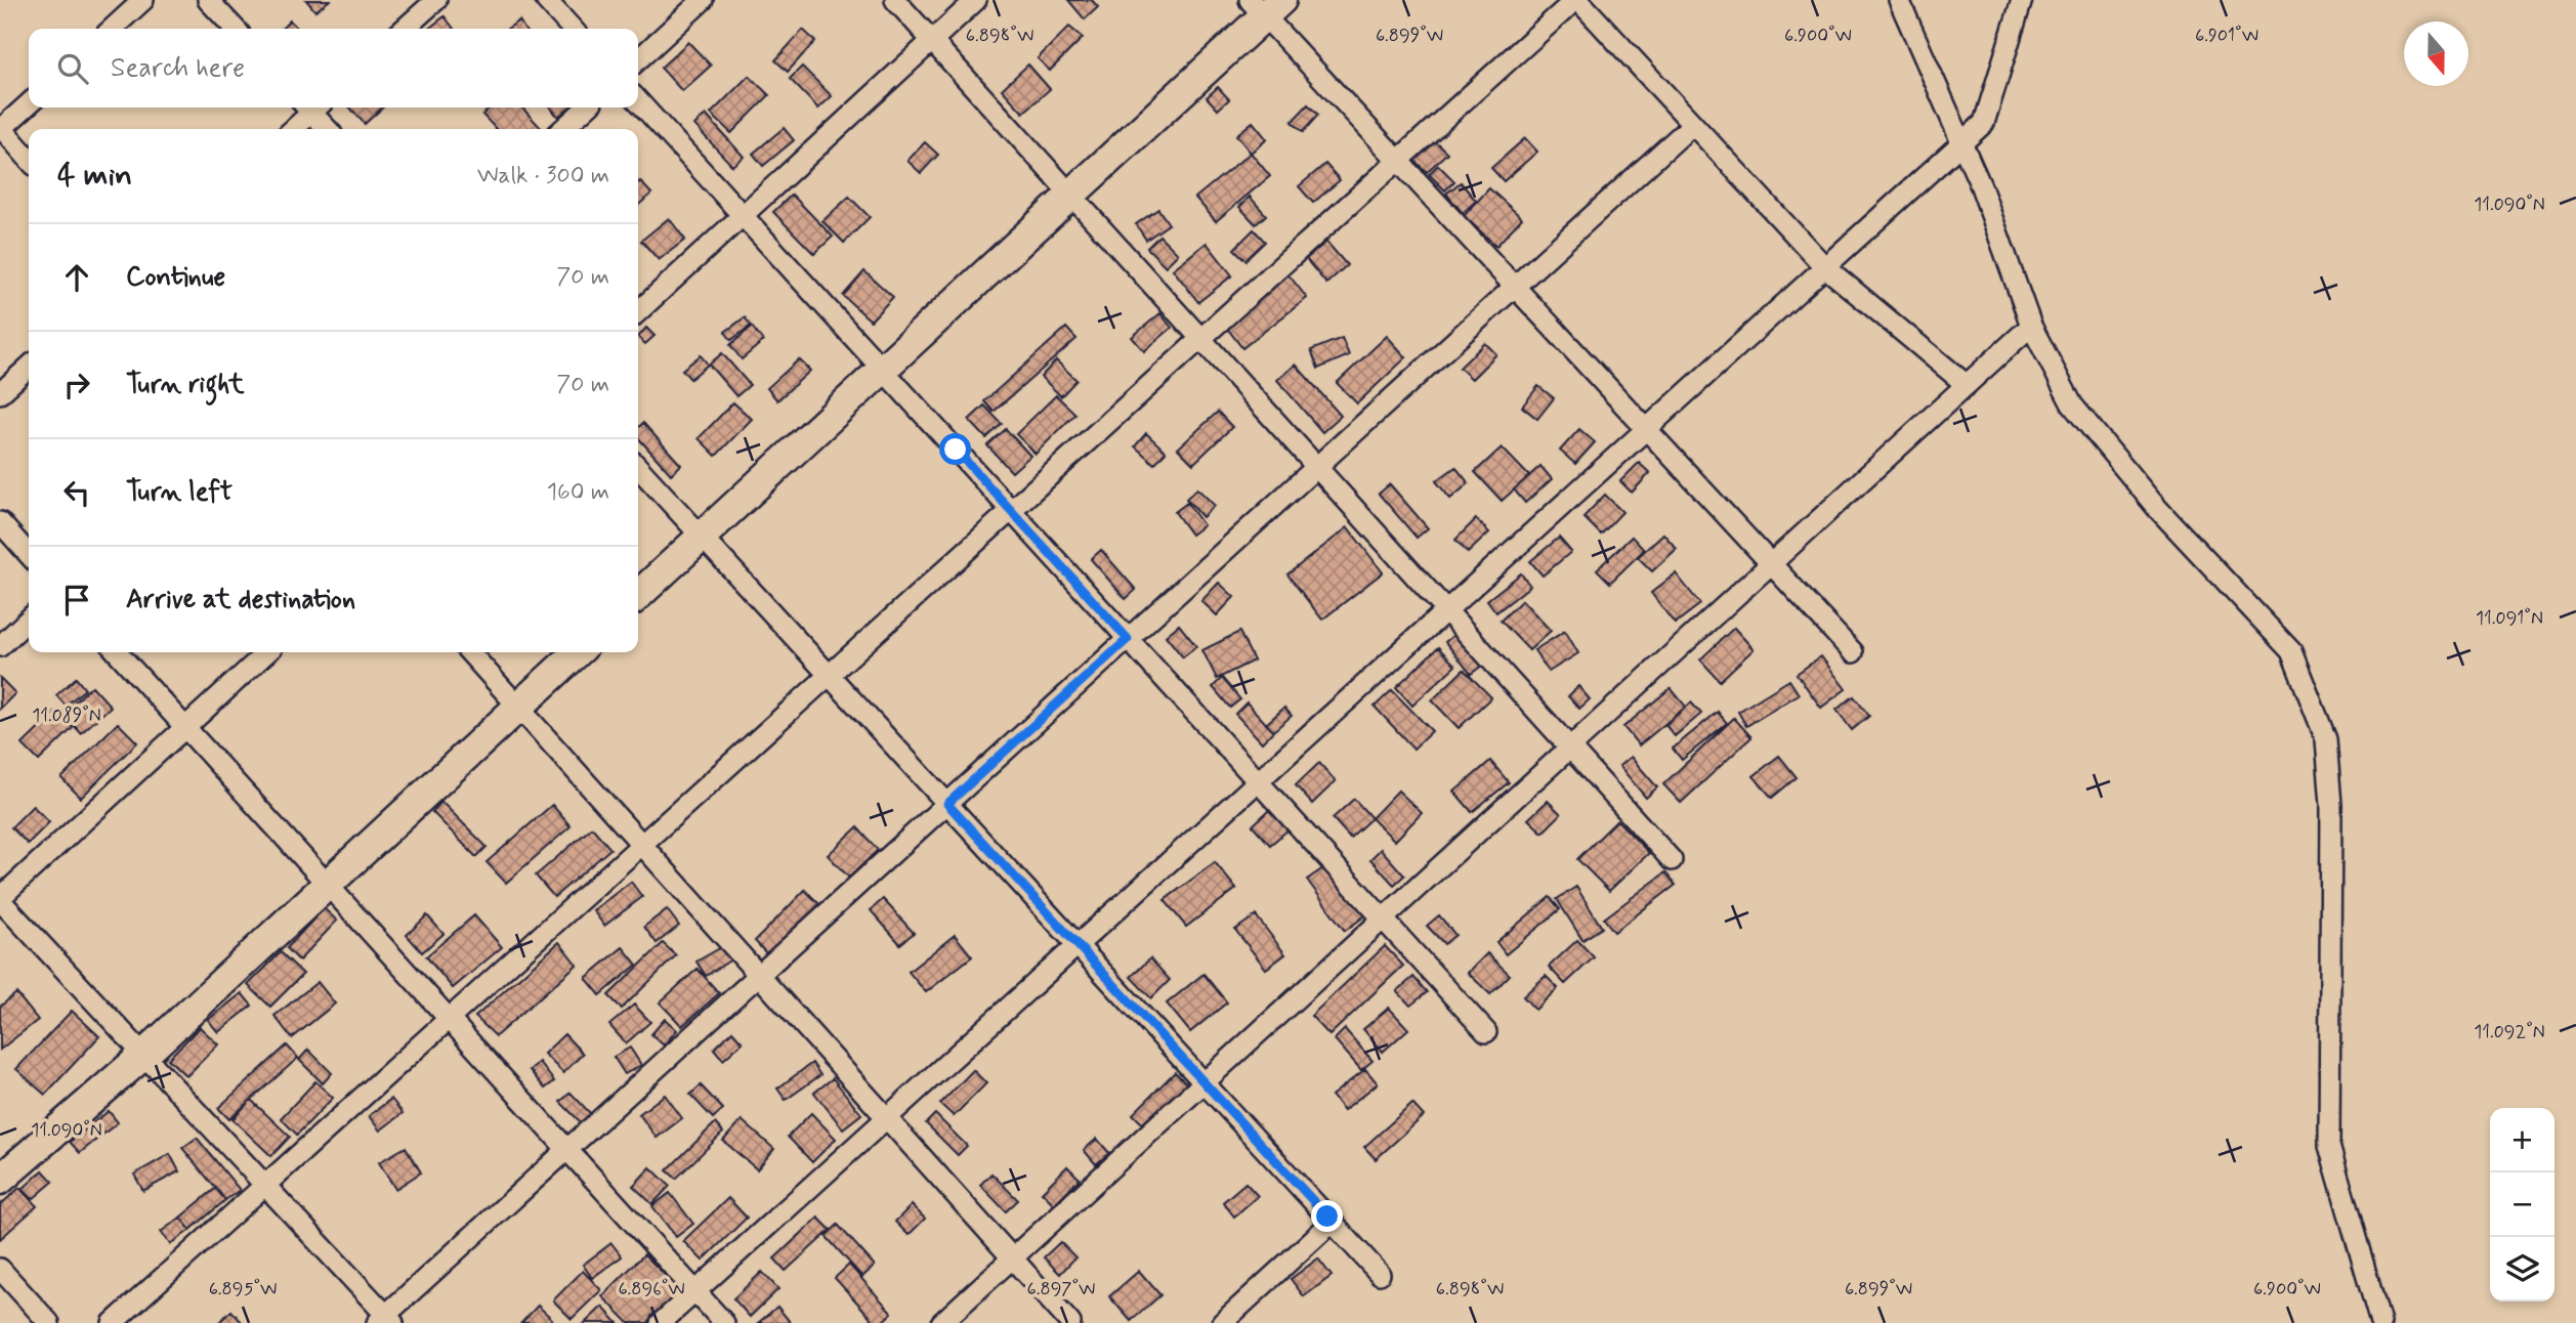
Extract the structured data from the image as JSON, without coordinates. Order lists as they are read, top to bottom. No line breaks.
{"north":"bottom","page":{"search":"Search here","heading":["4 min","Walk · 300 m"],"list":[["Continue","70 m"],["Turn right","70 m"],["Turn left","160 m"],"Arrive at destination"],"map_buttons":["+","−"]},"coordinates":["6.898°W","6.899°W","6.900°W","6.901°W","11.090°N","11.091°N","11.089°N","11.092°N","6.895°W","6.896°W","6.897°W"]}
